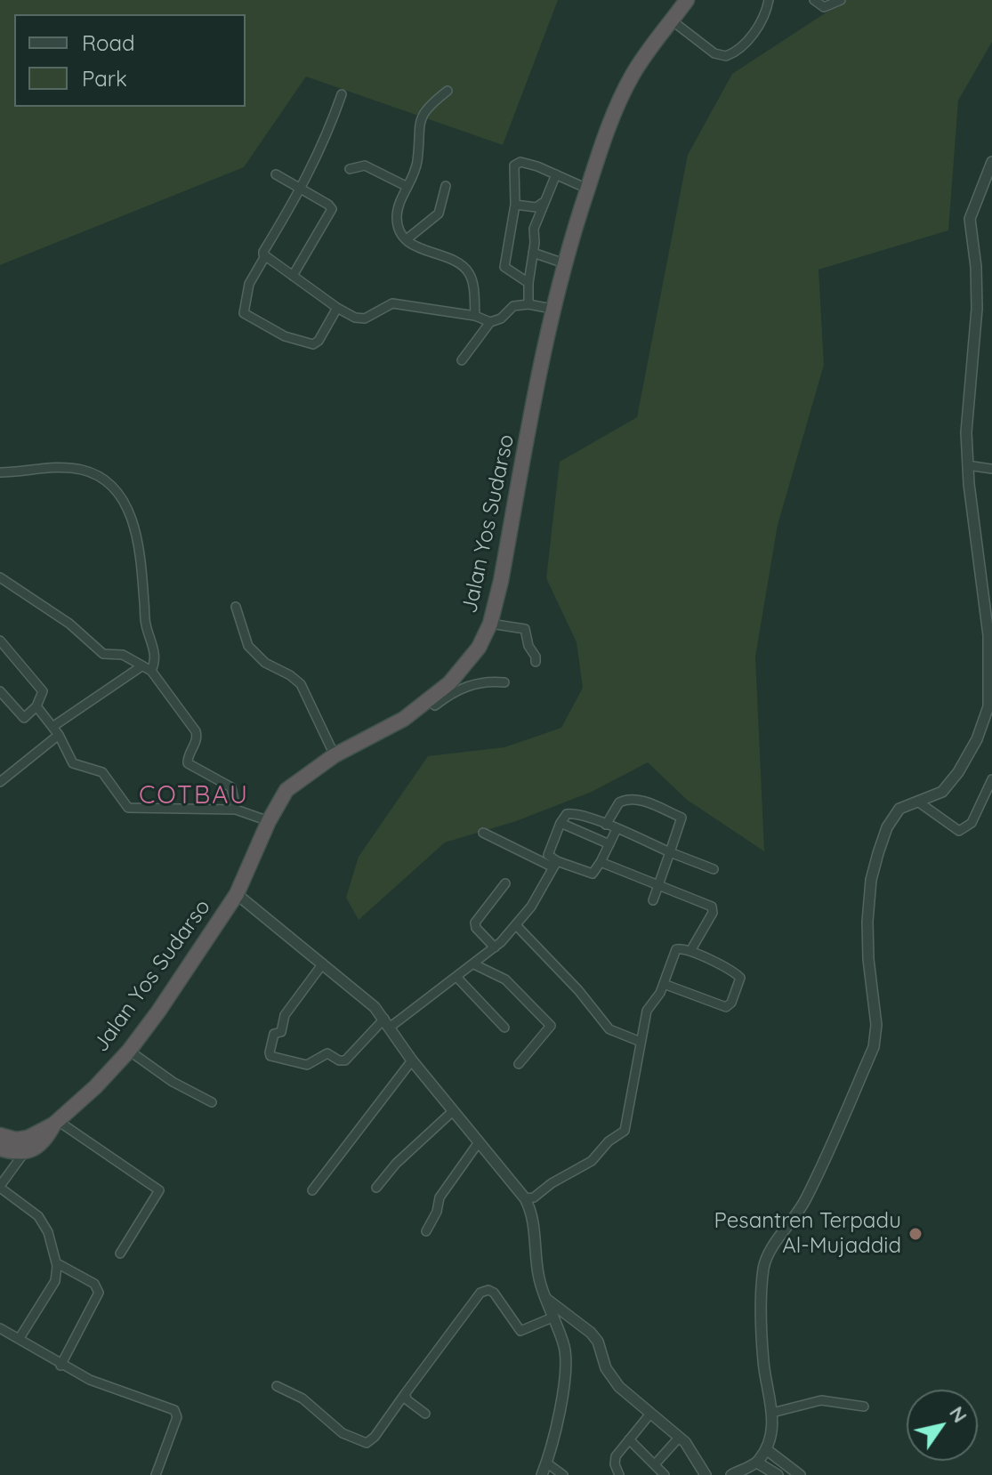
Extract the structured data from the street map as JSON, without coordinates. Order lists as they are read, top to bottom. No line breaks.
{"streets":{"highway":["Jalan Yos Sudarso"]},"districts":["COTBAU"],"places":["Pesantren Terpadu Al-Mujaddid"],"legend":["Road","Park"],"north":"top right"}
